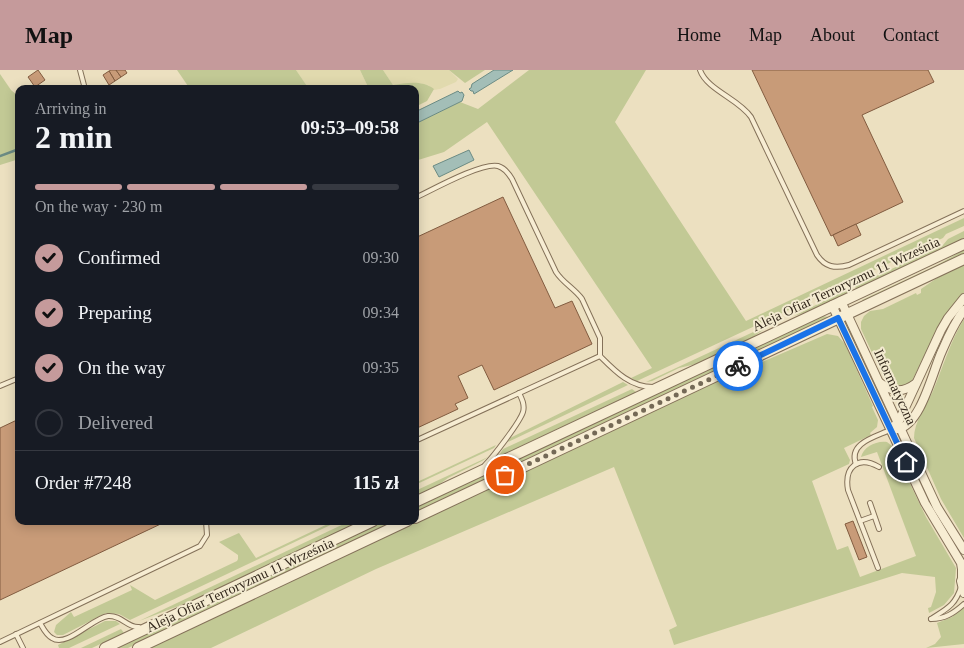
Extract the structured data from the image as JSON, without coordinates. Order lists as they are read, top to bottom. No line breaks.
{"streets":{"street":["Aleja Ofiar Terroryzmu 11 Września","Informatyczna"]},"crossings":[["Aleja Ofiar Terroryzmu 11 Września","Informatyczna"]],"page":{"header":"Map","nav":["Home","Map","About","Contact"],"heading":["2 min","Arriving in","09:53–09:58"],"panel":["Order #7248","115 zł"],"bar":"On the way · 230 m","list":[["Confirmed","09:30"],["Preparing","09:34"],["On the way","09:35"],"Delivered"]}}
